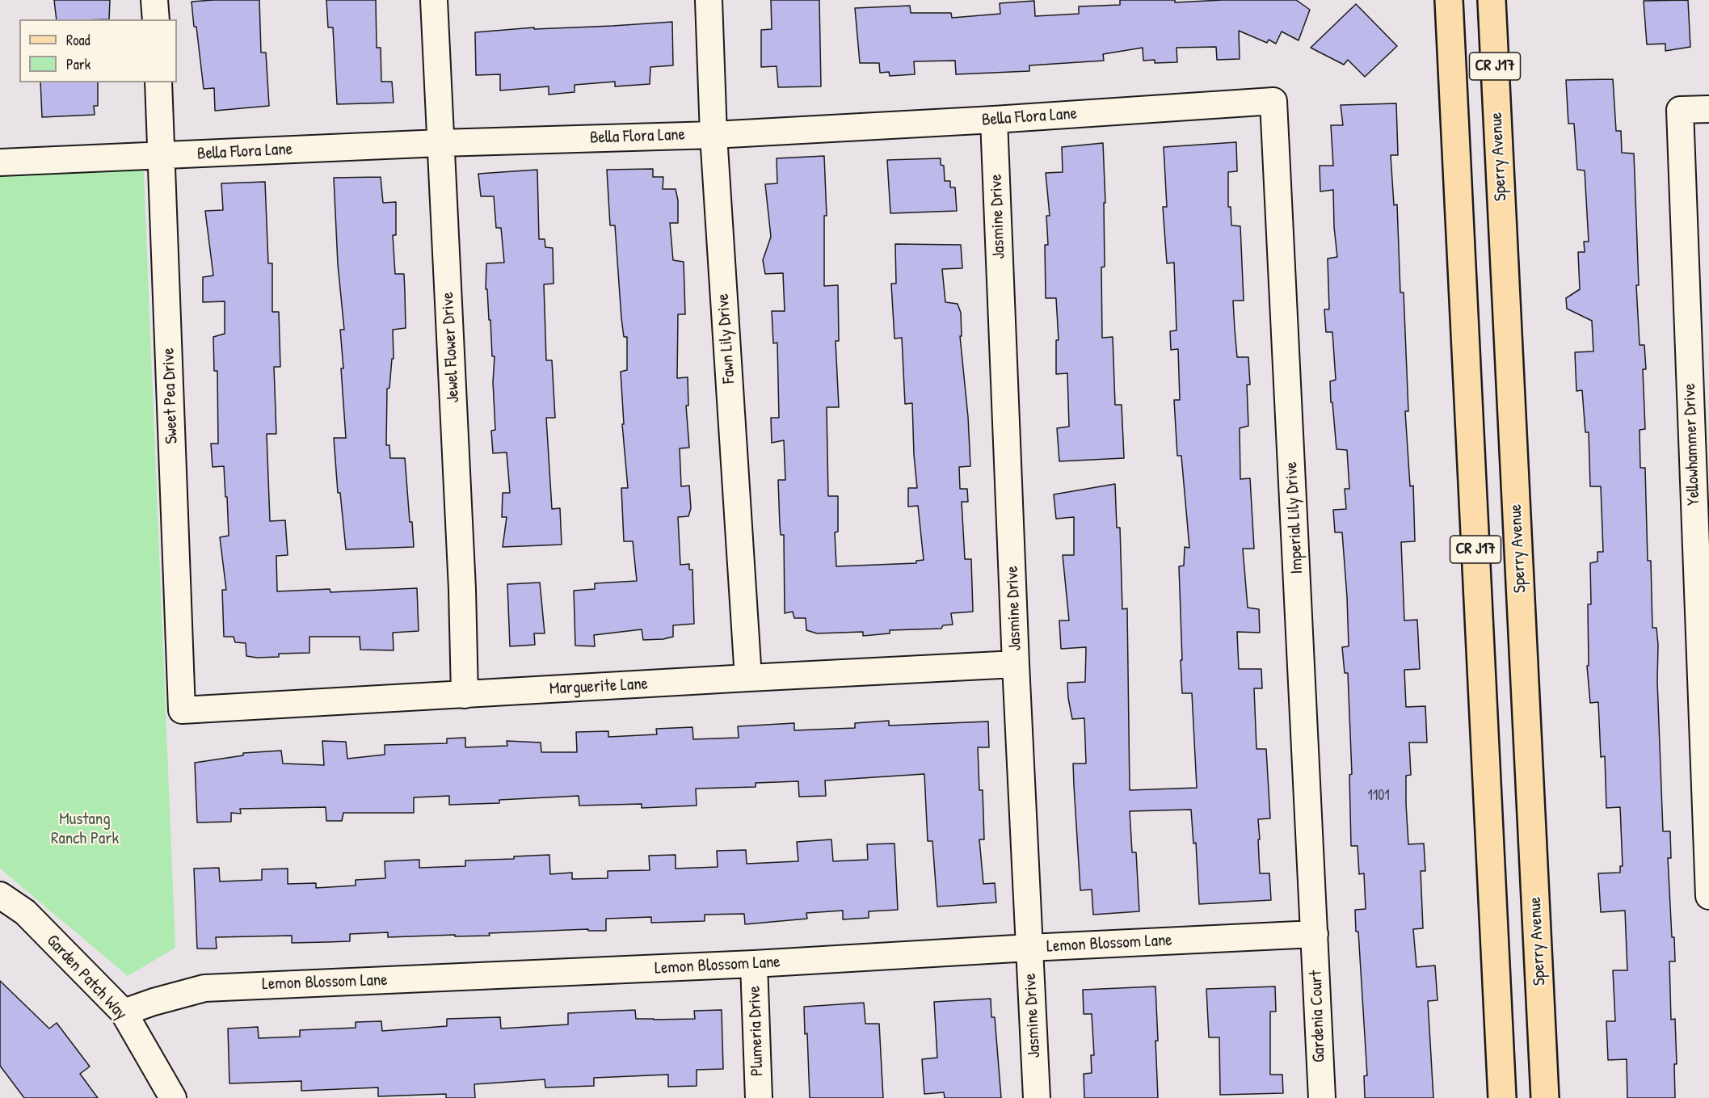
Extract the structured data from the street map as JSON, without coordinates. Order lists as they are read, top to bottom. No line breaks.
{"streets":{"main road":["CR J17","Sperry Avenue"],"street":["Bella Flora Lane","Jasmine Drive","Fawn Lily Drive","Jewel Flower Drive","Sweet Pea Drive","Yellowhammer Drive","Imperial Lily Drive","Marguerite Lane","Lemon Blossom Lane","Garden Patch Way","Gardenia Court","Plumeria Drive"]},"crossings":[["Bella Flora Lane","Jasmine Drive"],["Bella Flora Lane","Fawn Lily Drive"],["Bella Flora Lane","Jewel Flower Drive"],["Bella Flora Lane","Sweet Pea Drive"],["Bella Flora Lane","Imperial Lily Drive"],["Jasmine Drive","Marguerite Lane"],["Jasmine Drive","Lemon Blossom Lane"],["Fawn Lily Drive","Marguerite Lane"],["Jewel Flower Drive","Marguerite Lane"],["Sweet Pea Drive","Marguerite Lane"],["Imperial Lily Drive","Lemon Blossom Lane"],["Imperial Lily Drive","Gardenia Court"],["Lemon Blossom Lane","Garden Patch Way"],["Lemon Blossom Lane","Gardenia Court"],["Lemon Blossom Lane","Plumeria Drive"]],"parks":["Mustang Ranch Park"],"house_numbers":["1101"],"legend":["Road","Park"]}
